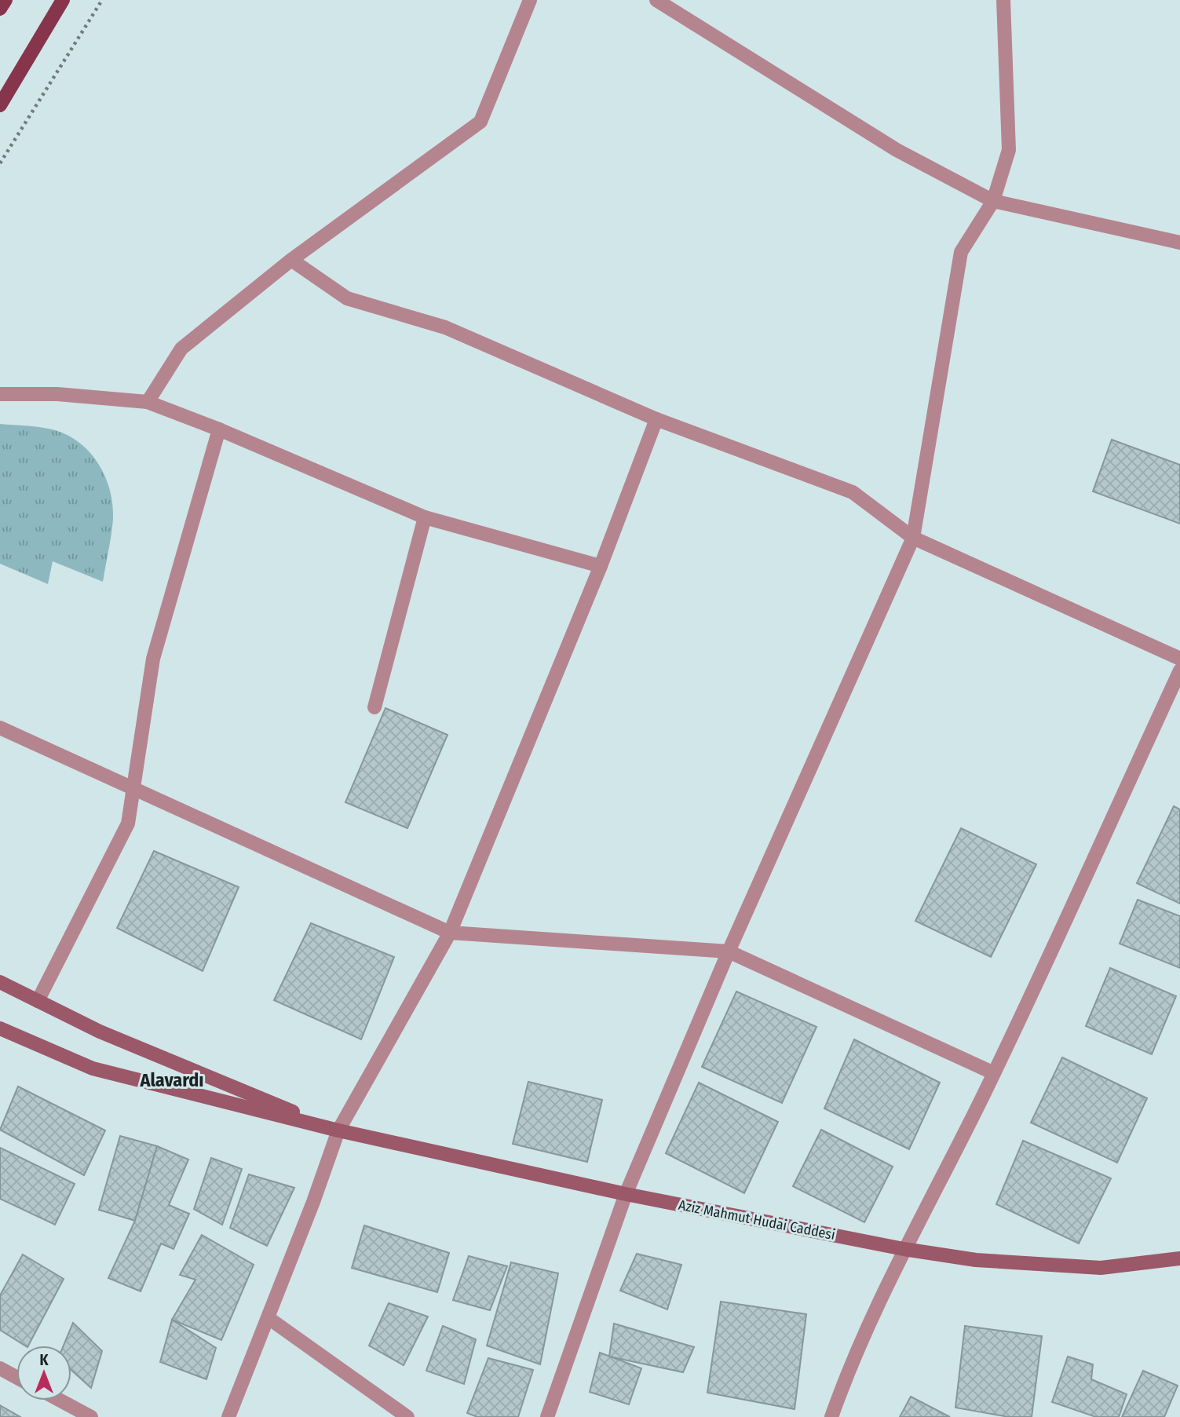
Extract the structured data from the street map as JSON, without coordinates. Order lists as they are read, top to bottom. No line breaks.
{"streets":{"street":["Aziz Mahmut Hudai Caddesi"]},"districts":["Alavardı"],"north":"top"}
